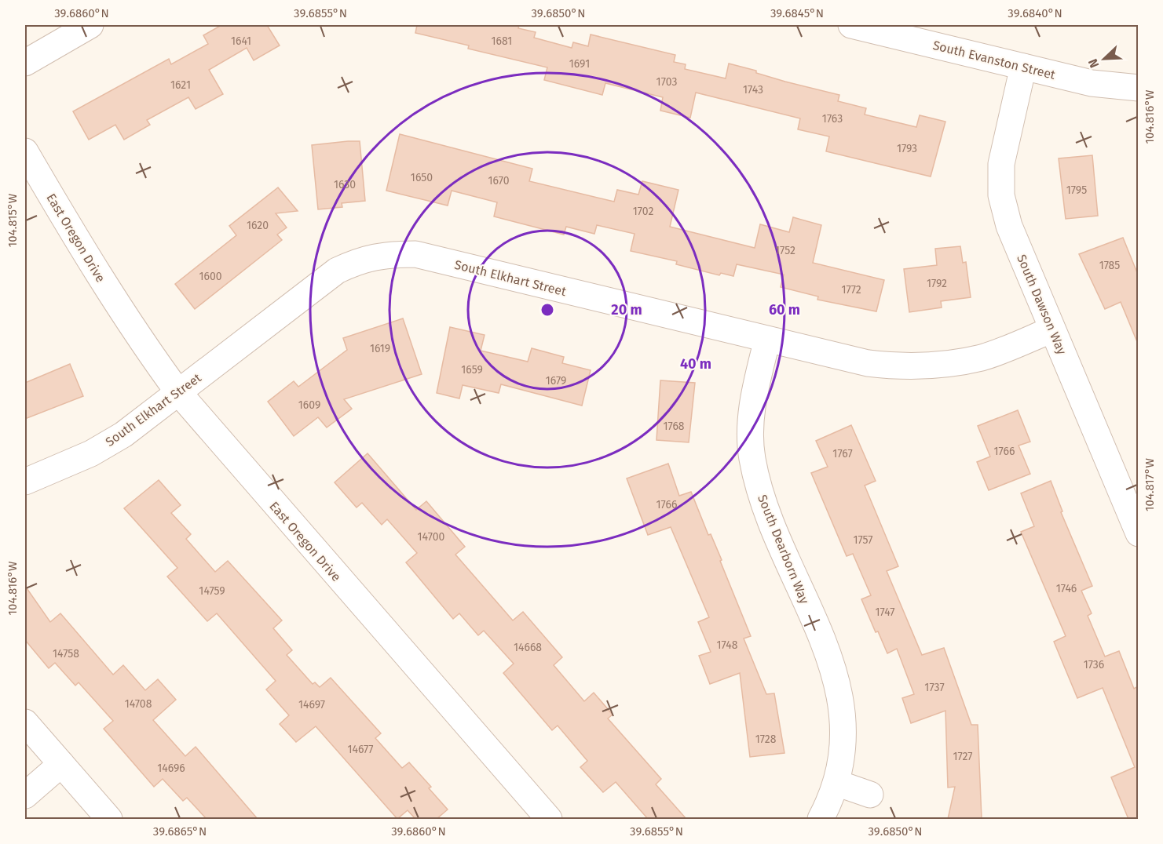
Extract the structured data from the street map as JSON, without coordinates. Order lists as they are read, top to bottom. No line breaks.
{"streets":{"street":["South Evanston Street","East Oregon Drive","South Elkhart Street","South Dawson Way","South Dearborn Way"]},"crossings":[["South Evanston Street","South Dawson Way"],["East Oregon Drive","South Elkhart Street"],["South Elkhart Street","South Dawson Way"],["South Elkhart Street","South Dearborn Way"]],"house_numbers":["1641","1681","1691","1703","1621","1743","1763","1793","1650","1670","1630","1795","1702","1620","1752","1785","1600","1792","1772","1619","1659","1679","1609","1768","1766","1767","1766","14700","1757","1746","14759","1747","1748","14668","14758","1736","1737","14708","14697","1728","14677","1727","14696"],"north":"bottom left","coordinates":["39.6860°N","39.6855°N","39.6850°N","39.6845°N","39.6840°N","104.816°W","104.815°W","104.817°W","39.6865°N"],"rings":["20 m","60 m","40 m"]}
